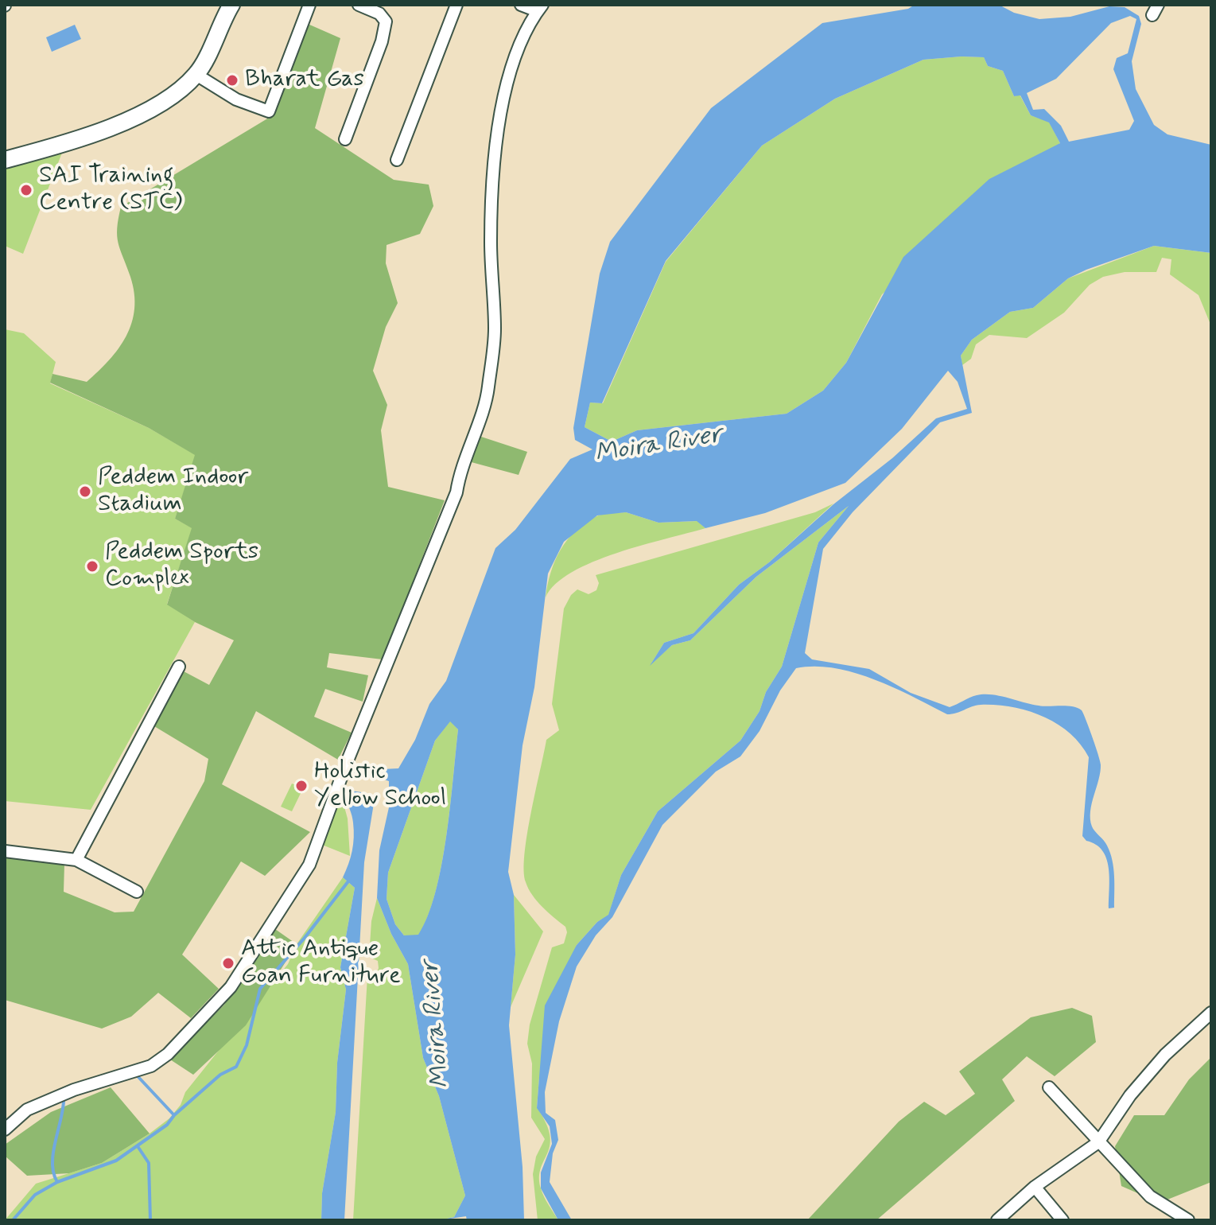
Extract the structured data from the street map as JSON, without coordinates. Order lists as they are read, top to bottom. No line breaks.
{"water":["Moira River"],"places":["Bharat Gas","SAI Training Centre (STC)","Peddem Indoor Stadium","Peddem Sports Complex","Holistic Yellow School","Attic Antique Goan Furniture"]}
